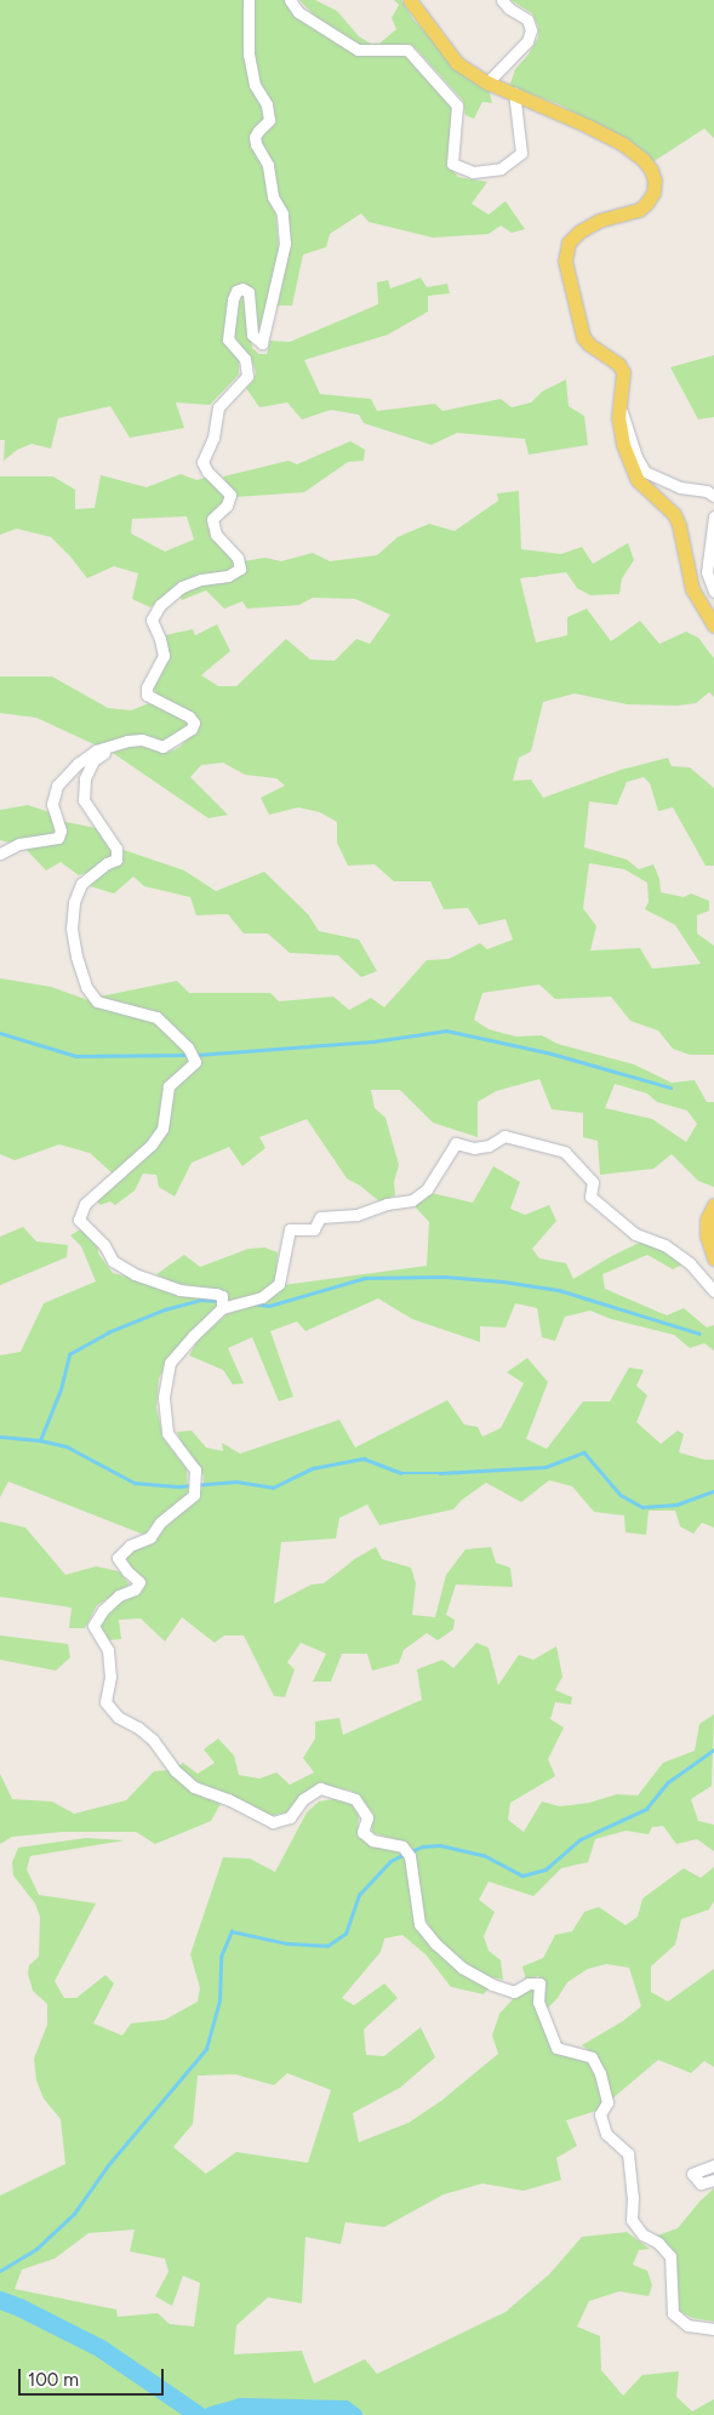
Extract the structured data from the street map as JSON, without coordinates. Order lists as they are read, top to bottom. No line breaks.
{"scale_bar":"100 m"}
